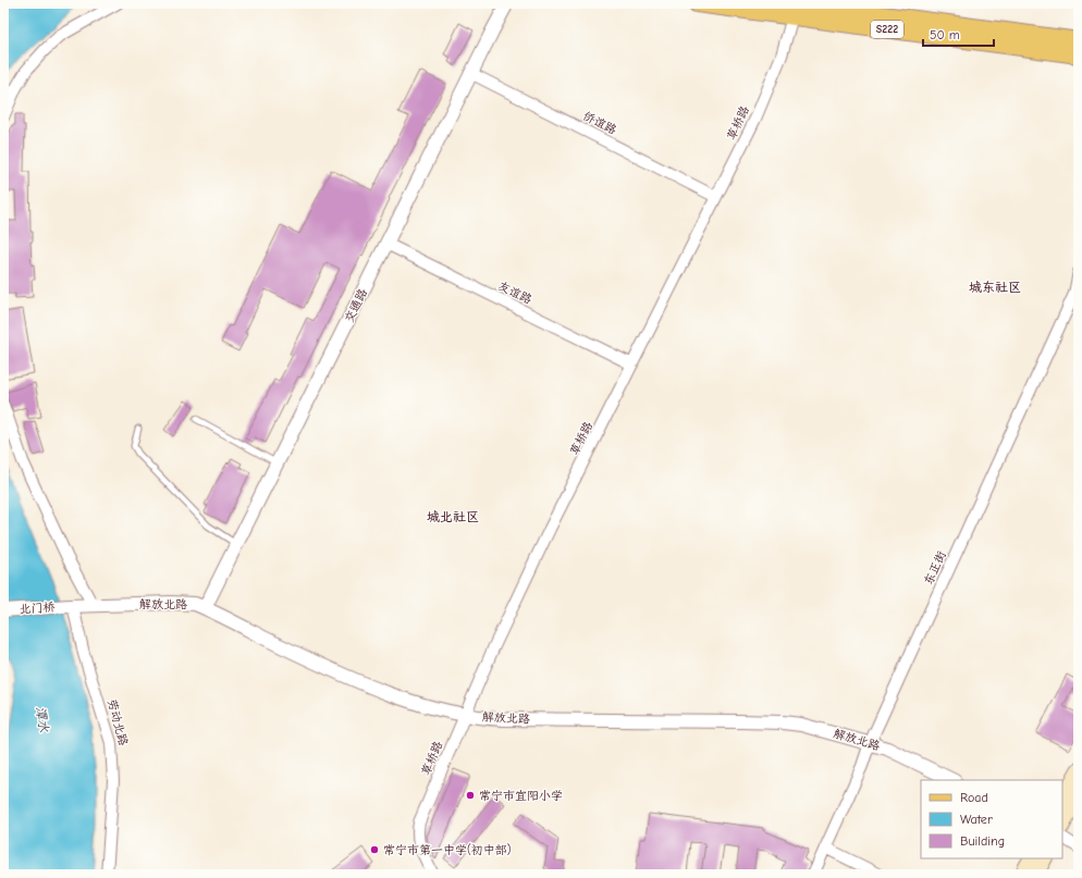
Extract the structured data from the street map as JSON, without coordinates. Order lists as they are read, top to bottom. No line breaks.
{"streets":{"main road":["S222"],"street":["侨谊路","草桥路","友谊路","交通路","东正街","解放北路","北门桥","劳动北路"]},"crossings":[["S222","草桥路"],["侨谊路","草桥路"],["侨谊路","交通路"],["草桥路","友谊路"],["草桥路","解放北路"],["友谊路","交通路"],["交通路","解放北路"],["东正街","解放北路"],["解放北路","北门桥"],["解放北路","劳动北路"],["北门桥","劳动北路"]],"districts":["城东社区","城北社区"],"water":["潭水"],"places":["常宁市宜阳小学","常宁市第一中学(初中部)"],"legend":["Road","Water","Building"],"scale_bar":"50 m"}
